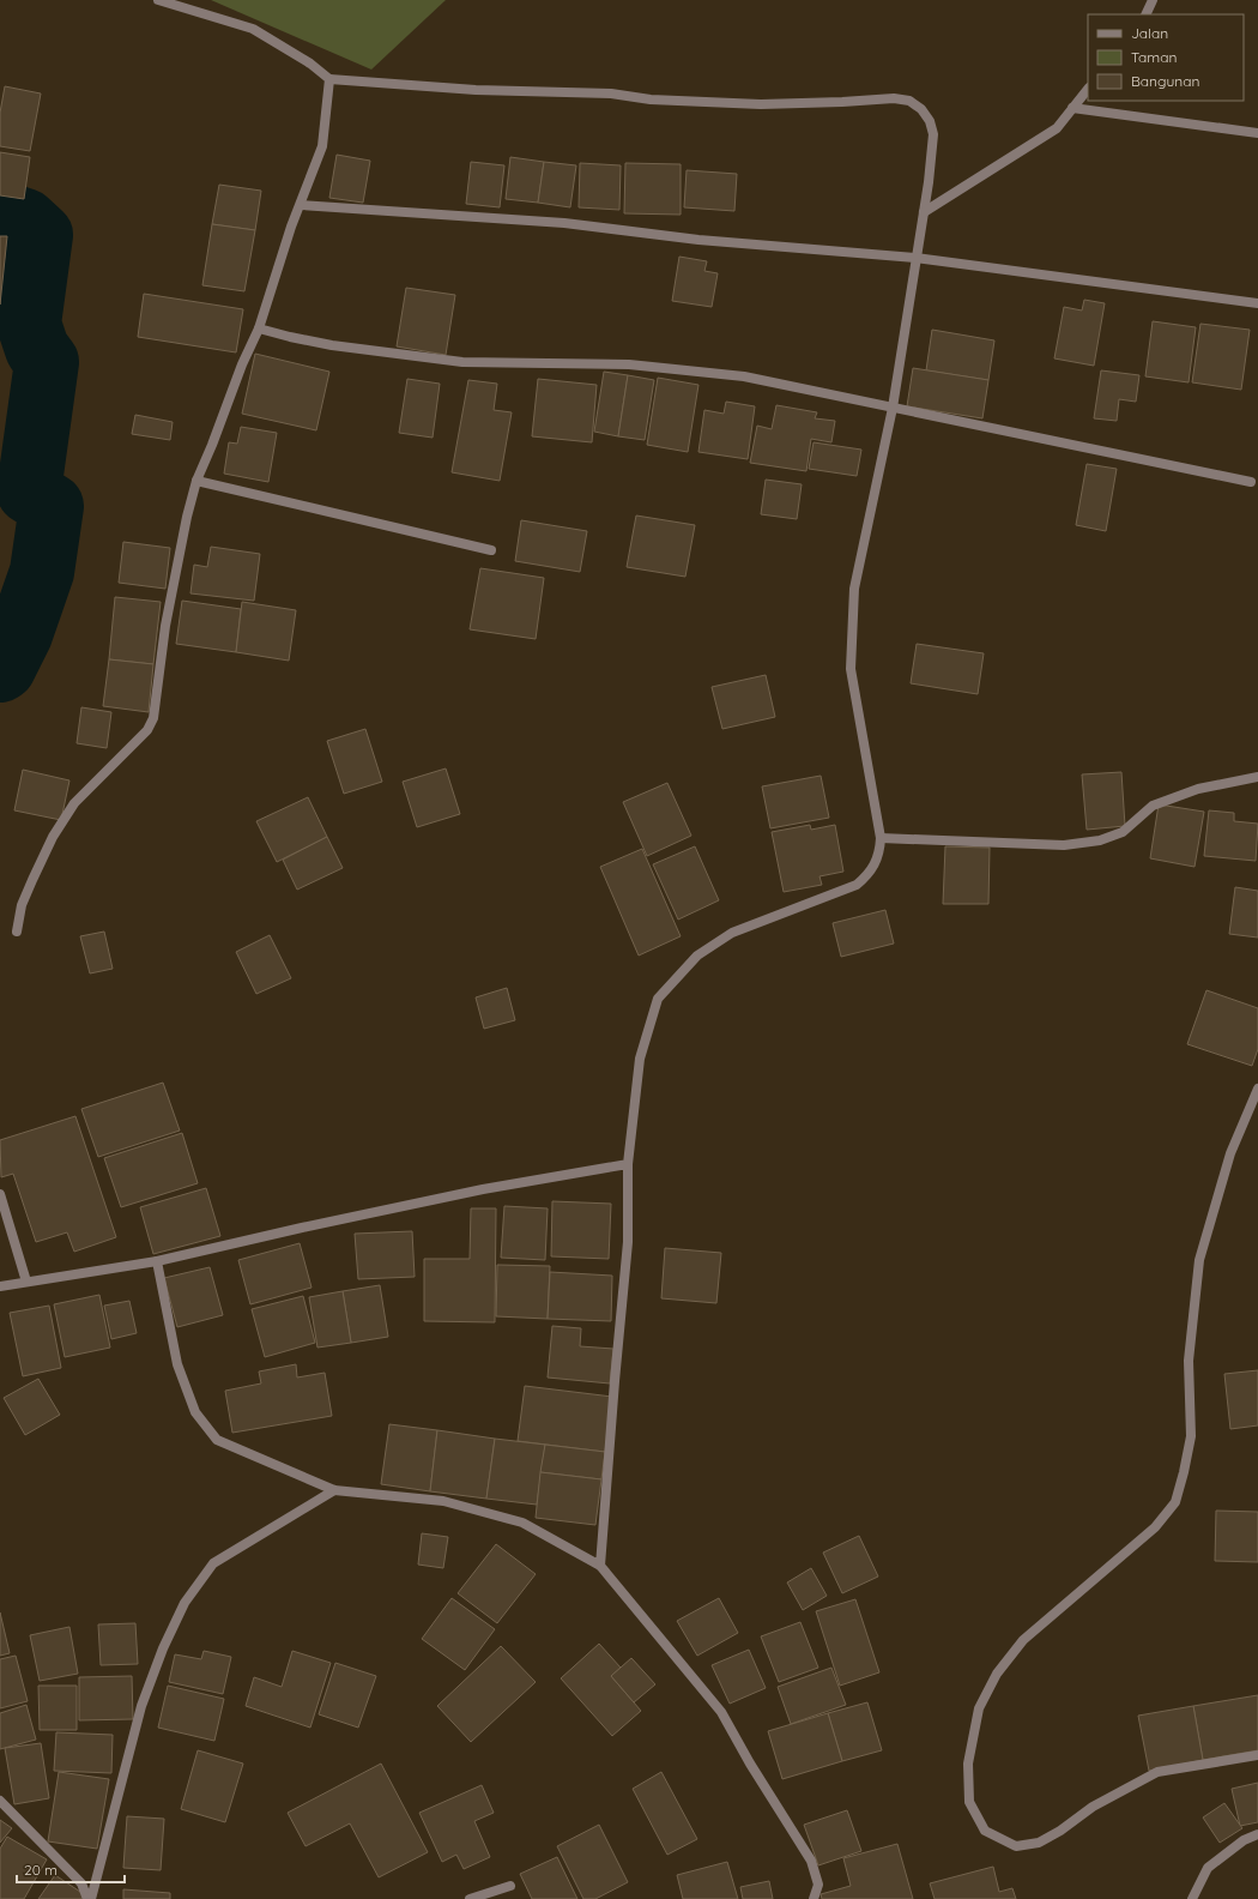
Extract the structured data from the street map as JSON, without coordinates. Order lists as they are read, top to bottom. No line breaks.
{"legend":["Jalan","Taman","Bangunan"],"scale_bar":"20 m"}
